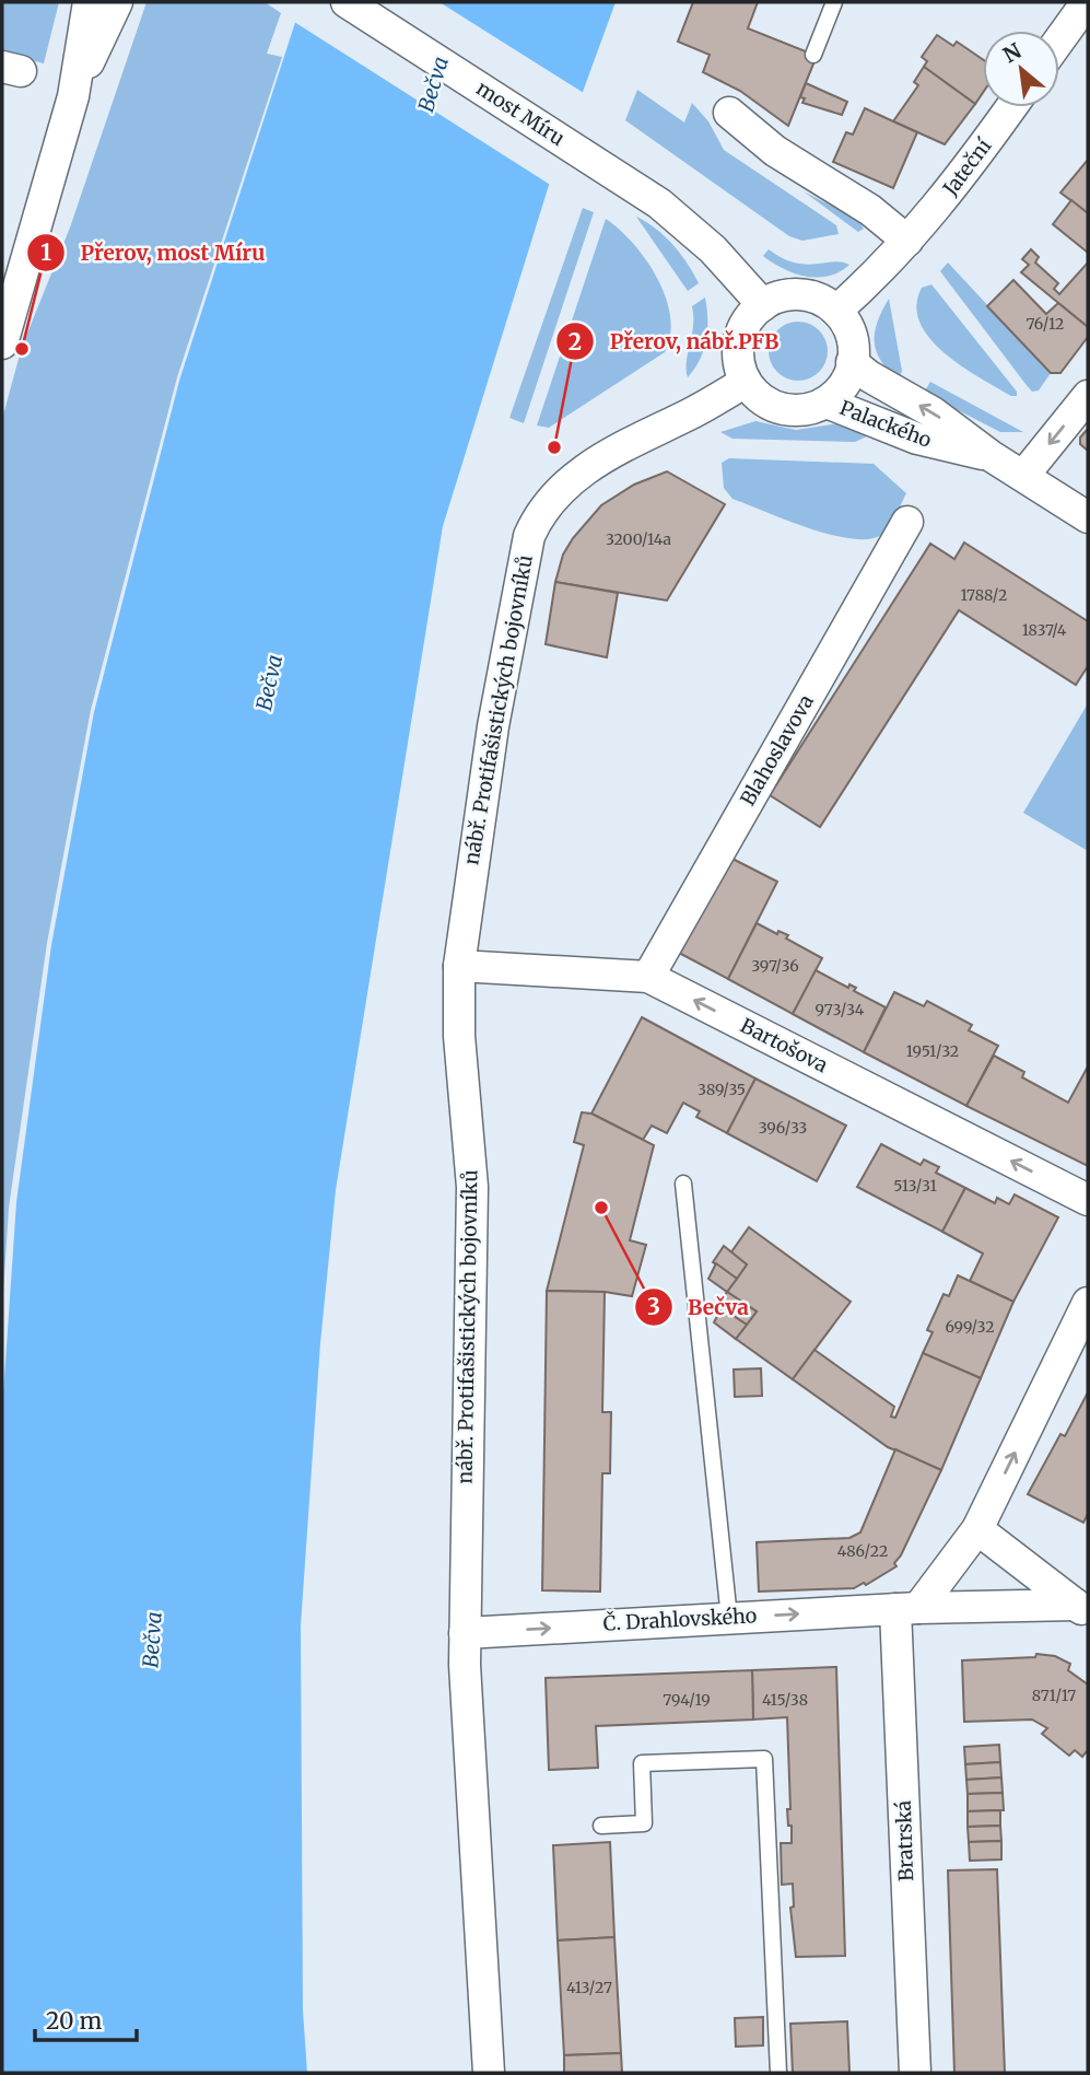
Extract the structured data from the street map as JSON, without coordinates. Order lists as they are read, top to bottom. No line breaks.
{"streets":{"street":["most Míru","Jateční","Palackého","nábř. Protifašistických bojovníků","Blahoslavova","Bartošova","Č. Drahlovského","Bratrská"]},"crossings":[["most Míru","Jateční"],["most Míru","Palackého"],["most Míru","nábř. Protifašistických bojovníků"],["Jateční","Palackého"],["Jateční","nábř. Protifašistických bojovníků"],["Palackého","nábř. Protifašistických bojovníků"],["nábř. Protifašistických bojovníků","Bartošova"],["nábř. Protifašistických bojovníků","Č. Drahlovského"],["Blahoslavova","Bartošova"],["Č. Drahlovského","Bratrská"]],"one_way":["Bartošova","Č. Drahlovského"],"water":["Bečva"],"places":["Přerov, most Míru","Přerov, nábř.PFB","Bečva"],"house_numbers":["76/12","3200/14a","1788/2","1837/4","397/36","973/34","1951/32","389/35","396/33","513/31","699/32","486/22","871/17","794/19","415/38","413/27"],"scale_bar":"20 m","north":"top left"}
